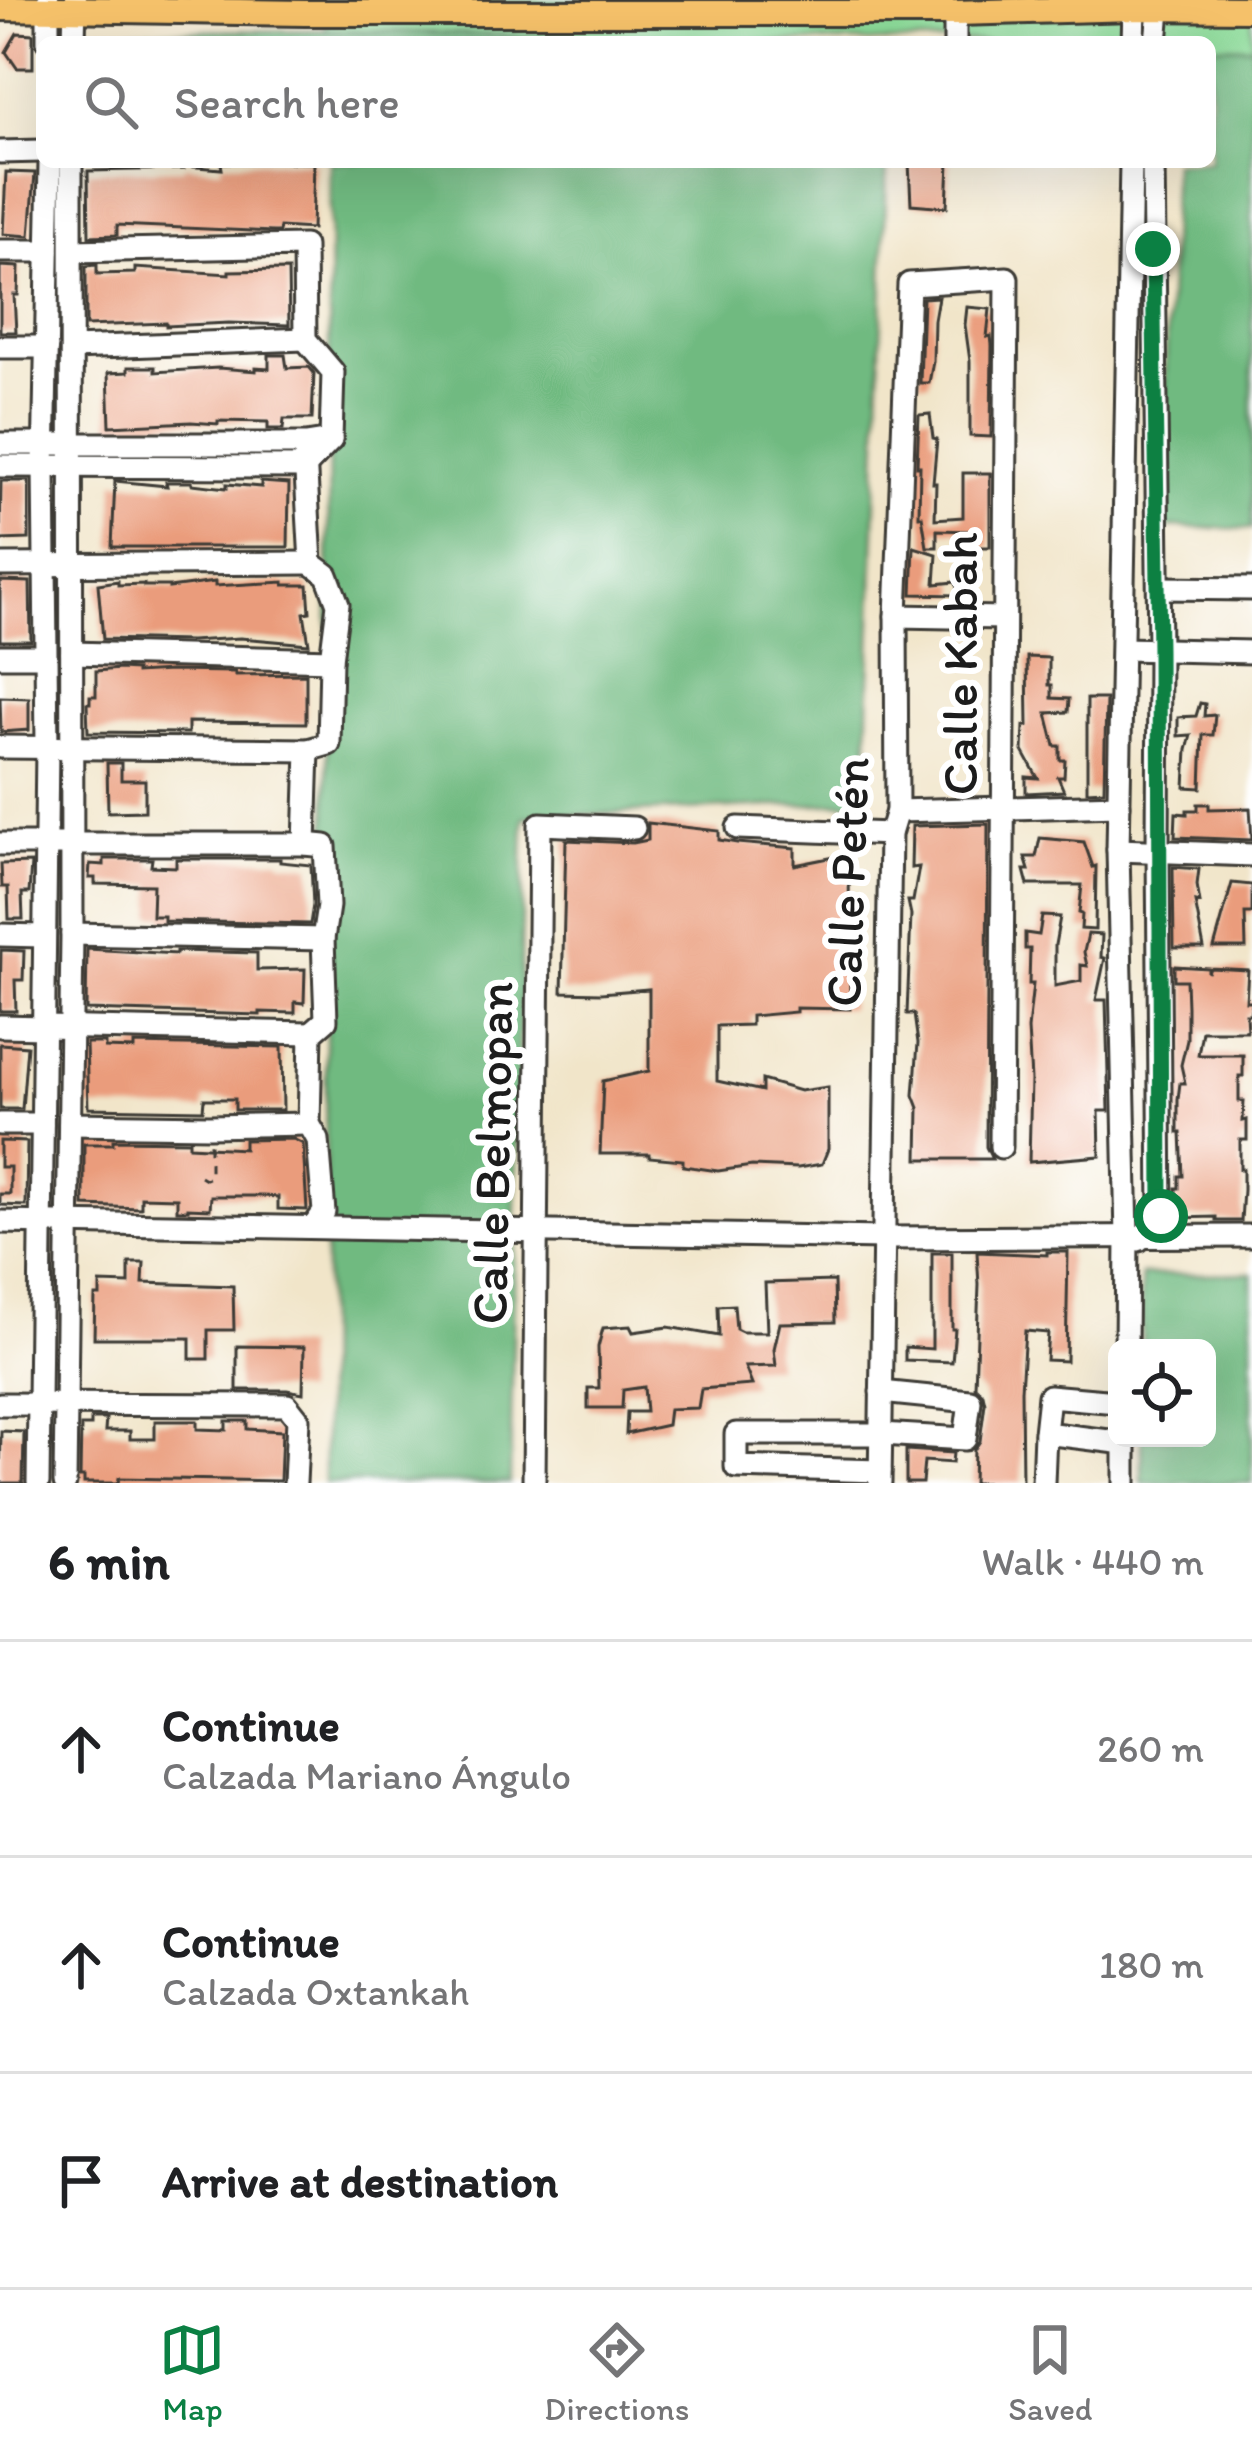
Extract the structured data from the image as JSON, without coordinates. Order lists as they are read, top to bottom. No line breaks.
{"streets":{"street":["Calle Kabah","Calle Petén","Calle Belmopan"]},"crossings":[["Calle Kabah","Calle Petén"]],"page":{"search":"Search here","heading":["6 min","Walk · 440 m"],"list":[["Continue","Calzada Mariano Ángulo","260 m"],["Continue","Calzada Oxtankah","180 m"],"Arrive at destination"],"nav":["Map","Directions","Saved"]}}
